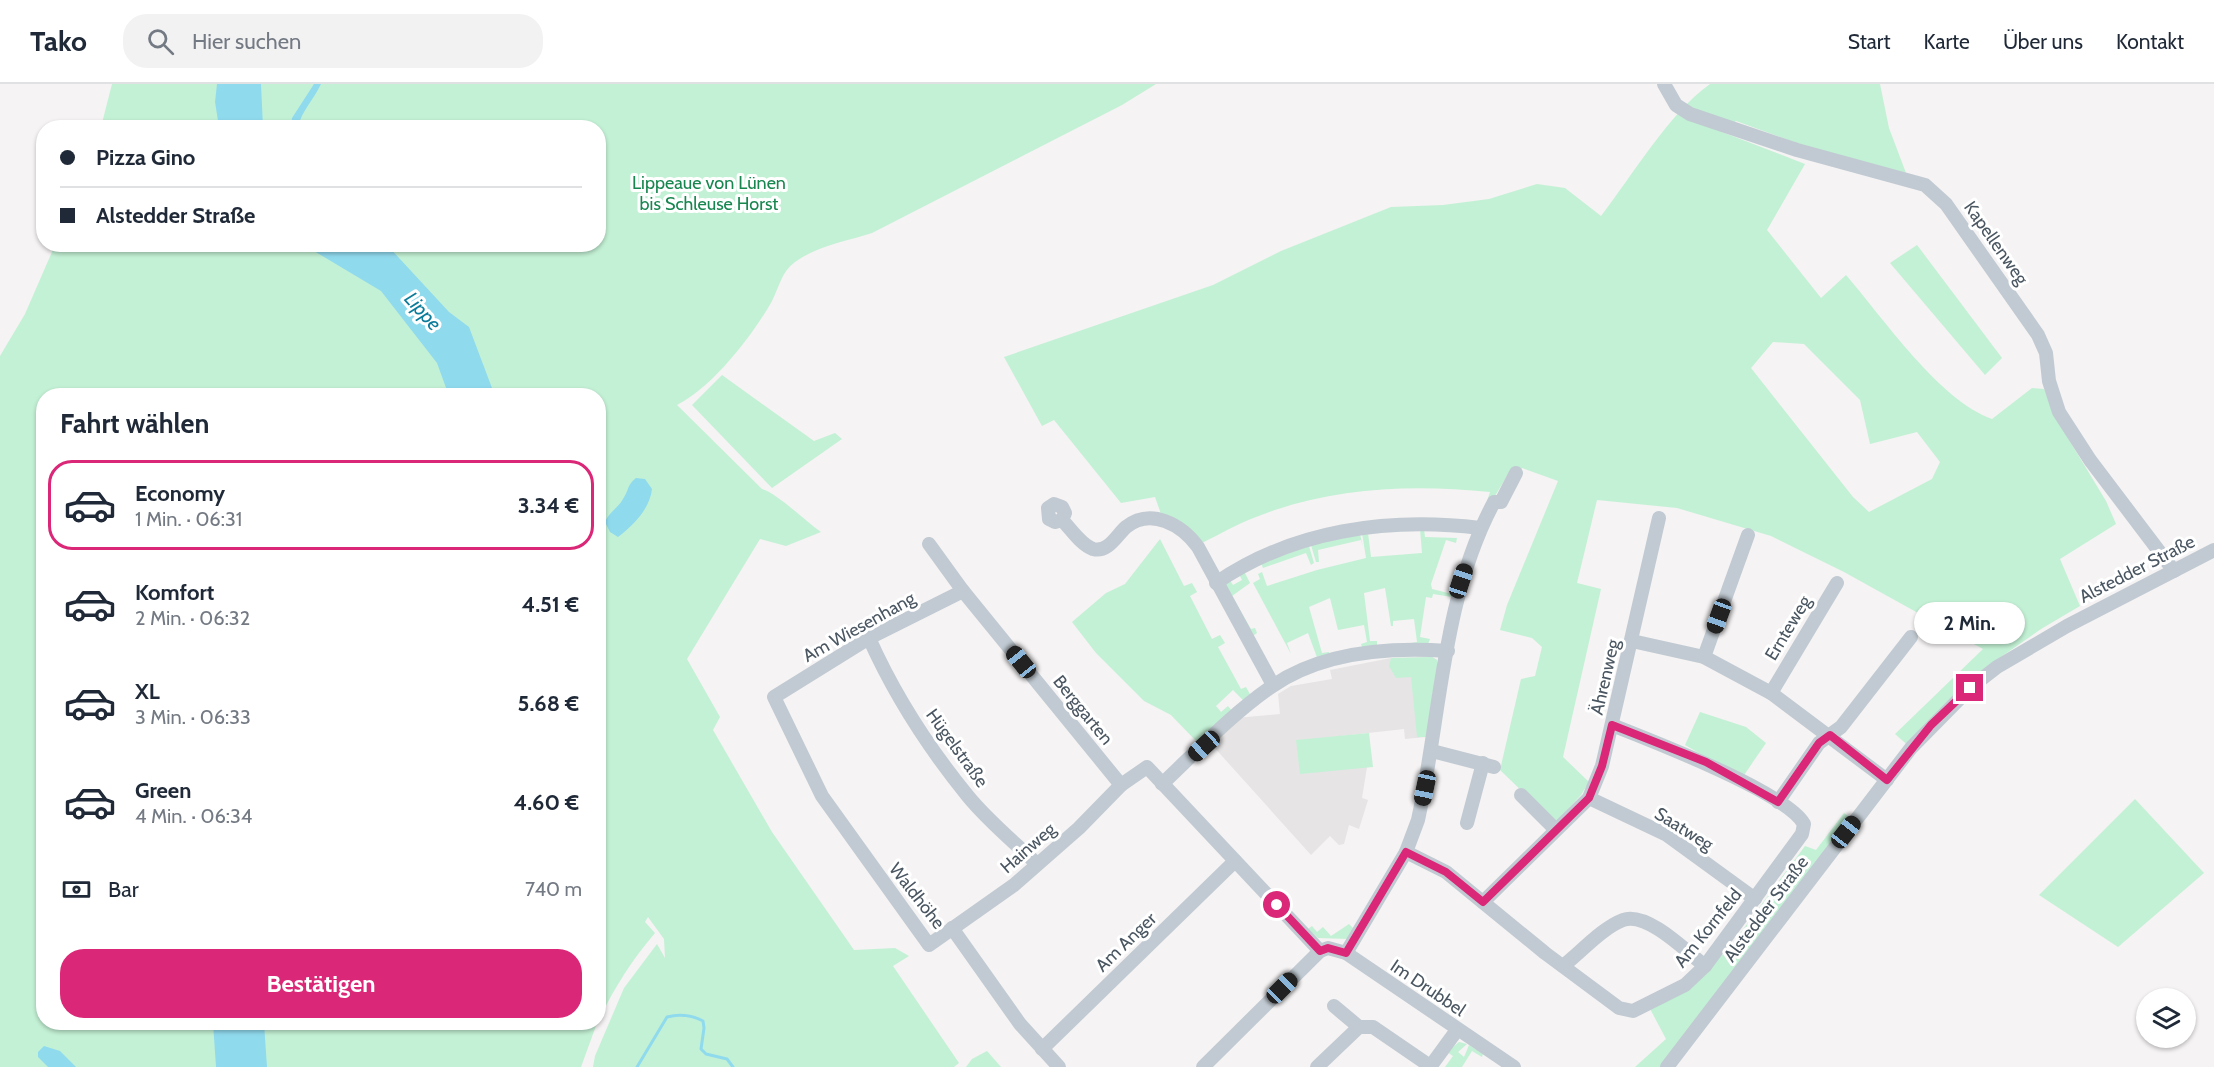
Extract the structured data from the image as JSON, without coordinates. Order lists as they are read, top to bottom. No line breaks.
{"streets":{"street":["Kapellenweg","Alstedder Straße","Am Wiesenhang","Ernteweg","Ährenweg","Berggarten","Hügelstraße","Saatweg","Hainweg","Waldhöhe","Am Kornfeld","Am Anger","Im Drubbel"]},"crossings":[["Kapellenweg","Alstedder Straße"],["Am Wiesenhang","Berggarten"],["Am Wiesenhang","Hügelstraße"],["Am Wiesenhang","Waldhöhe"],["Ährenweg","Saatweg"],["Ährenweg","Am Kornfeld"],["Berggarten","Hainweg"],["Hügelstraße","Hainweg"],["Saatweg","Am Kornfeld"],["Hainweg","Waldhöhe"],["Waldhöhe","Am Anger"]],"water":["Lippe"],"parks":["Lippeaue von Lünen bis Schleuse Horst"],"page":{"header":"Tako","search":"Hier suchen","nav":["Start","Karte","Über uns","Kontakt"],"banner":["Pizza Gino","Alstedder Straße"],"heading":"Fahrt wählen","list":[{"name":"Economy","note":"1 Min. · 06:31","value":"3.34 €"},{"name":"Komfort","note":"2 Min. · 06:32","value":"4.51 €"},{"name":"XL","note":"3 Min. · 06:33","value":"5.68 €"},{"name":"Green","note":"4 Min. · 06:34","value":"4.60 €"}],"bubble":"2 Min.","pay":["Bar","740 m"],"buttons":"Bestätigen"}}
